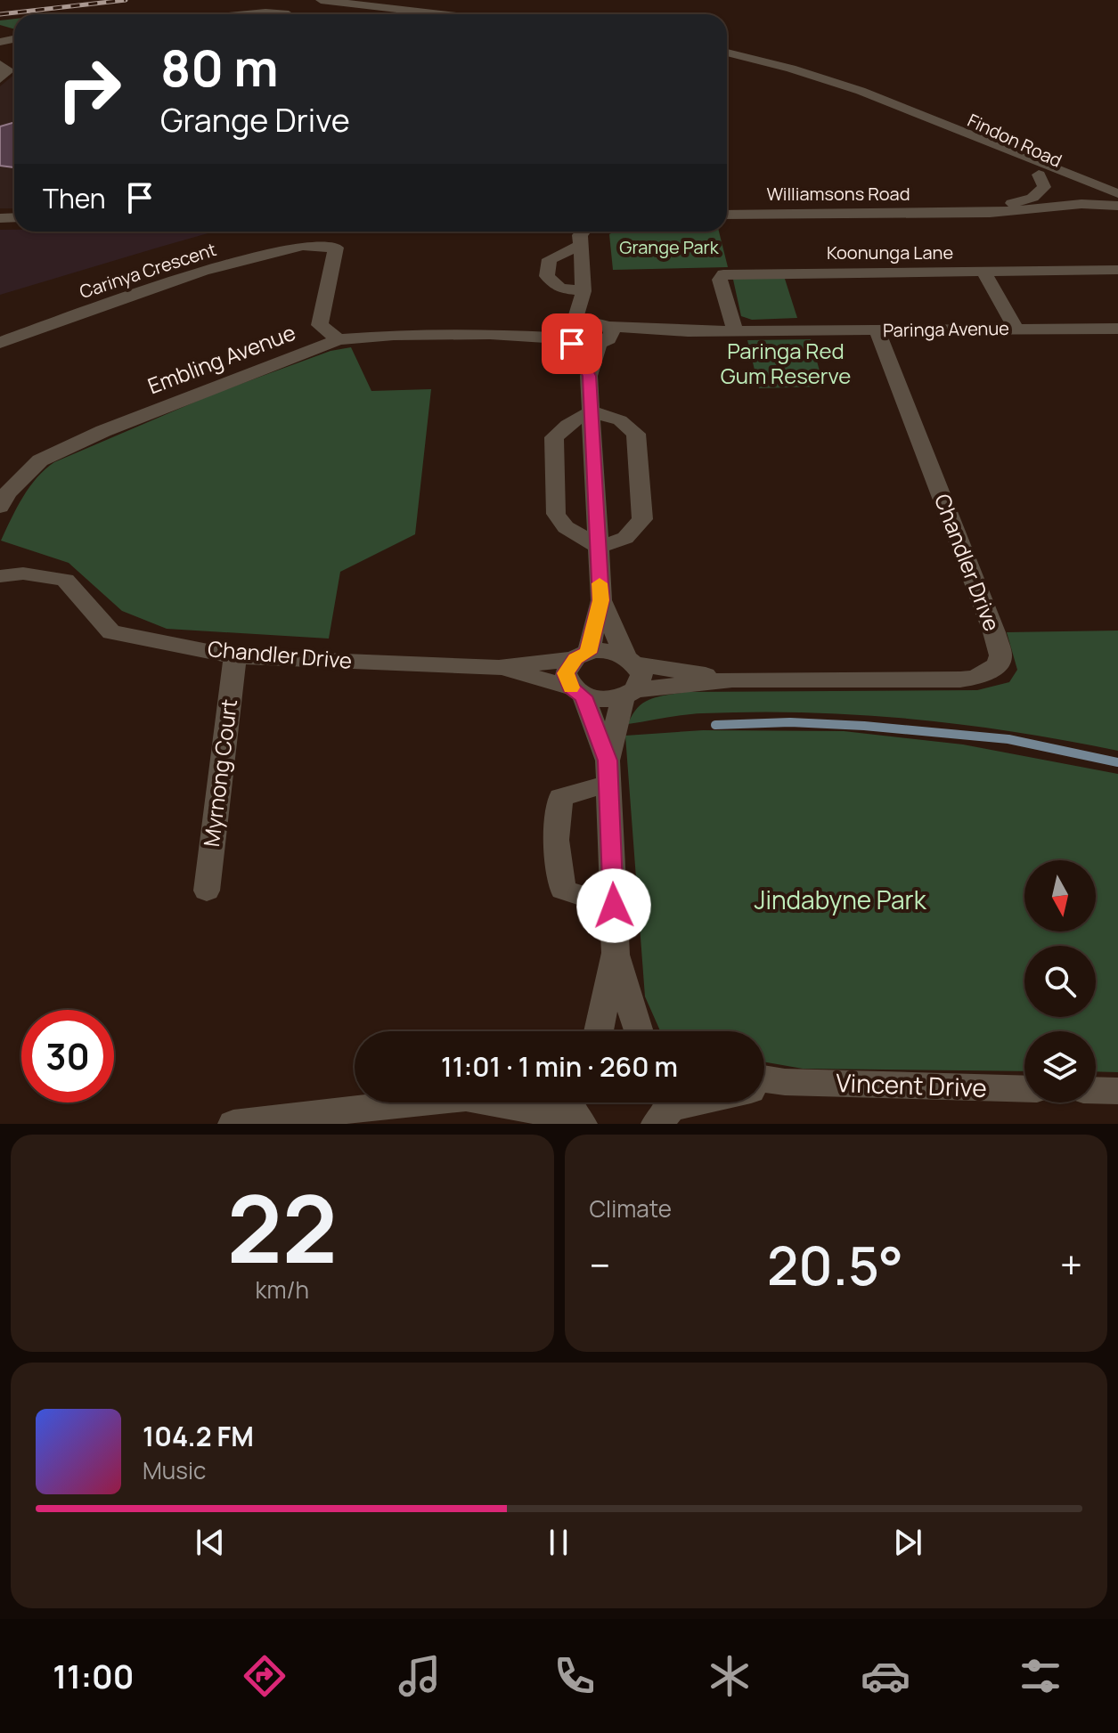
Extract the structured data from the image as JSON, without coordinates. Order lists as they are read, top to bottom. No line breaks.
{"streets":{"street":["Findon Road","Williamsons Road","Koonunga Lane","Carinya Crescent","Paringa Avenue","Embling Avenue","Chandler Drive","Myrnong Court","Vincent Drive"]},"crossings":[["Findon Road","Williamsons Road"],["Koonunga Lane","Paringa Avenue"],["Carinya Crescent","Embling Avenue"],["Paringa Avenue","Chandler Drive"],["Chandler Drive","Myrnong Court"]],"parks":["Grange Park","Paringa Red Gum Reserve","Jindabyne Park"],"north":"bottom","page":{"turn":["80 m","Grange Drive"],"then":"Then","limit":"30","trip":"11:01 · 1 min · 260 m","tile":[["22","km/h"],"Climate"],"heat":["−","20.5°","+"],"song":["104.2 FM","Music"],"tabs":"11:00"}}
